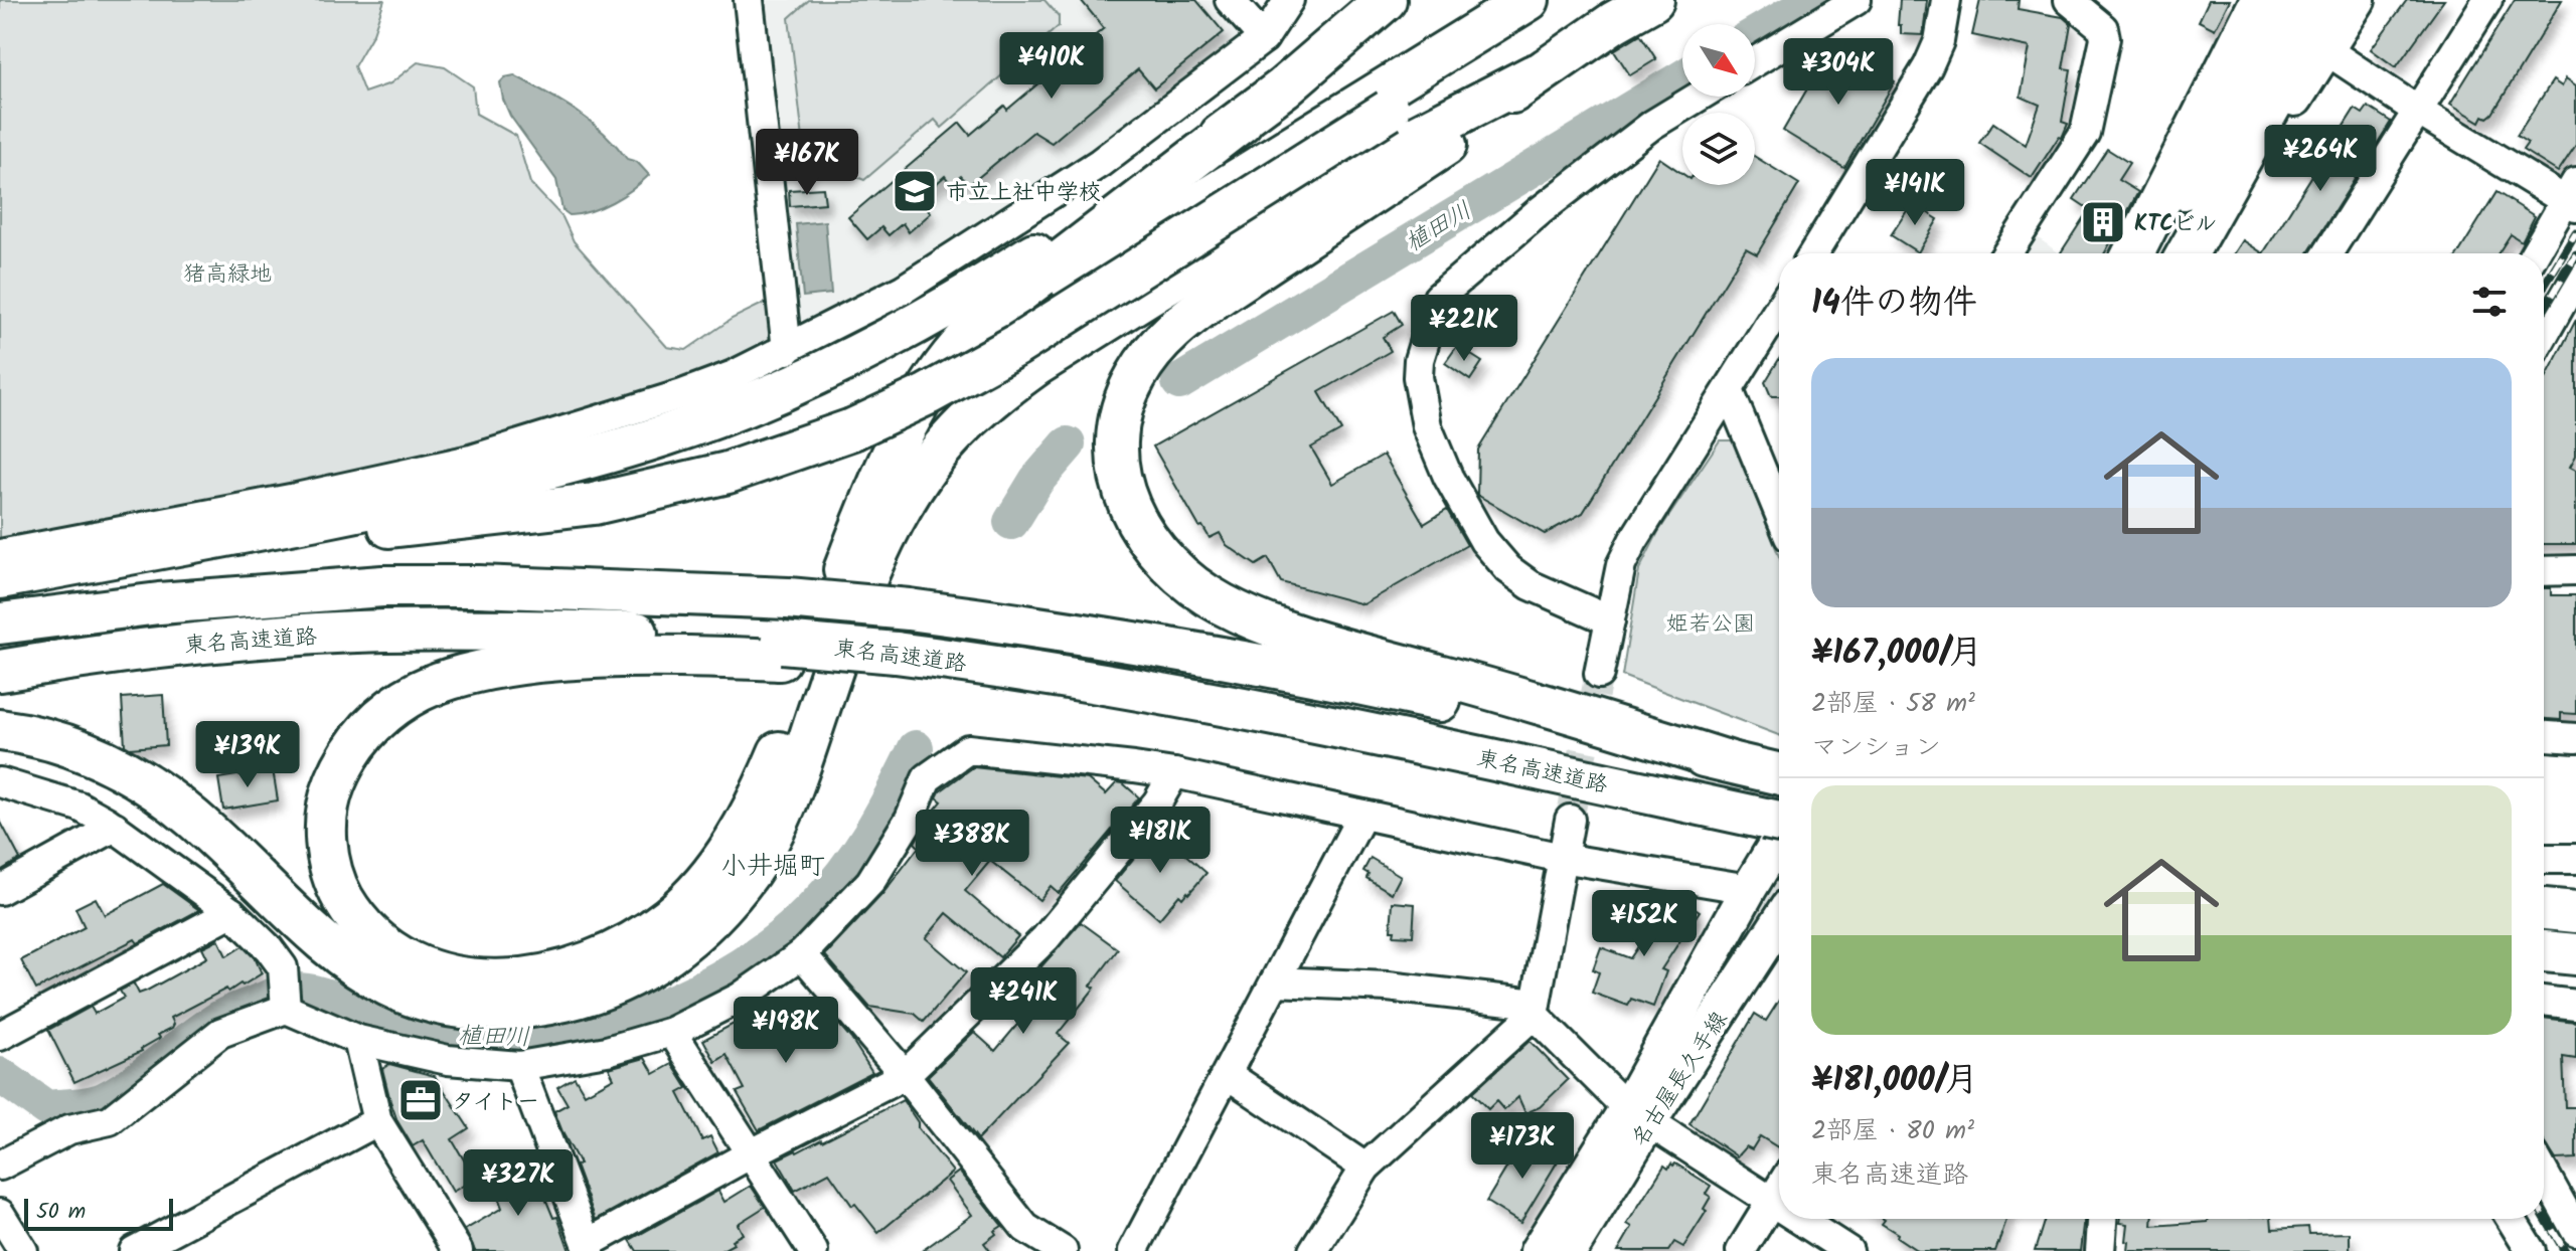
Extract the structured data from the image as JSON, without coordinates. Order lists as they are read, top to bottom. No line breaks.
{"streets":{"highway":["東名高速道路"],"main road":["名古屋長久手線"]},"districts":["小井堀町"],"water":["植田川"],"parks":["猪高緑地","姫若公園"],"places":{"school or university":["市立上社中学校"],"building":["KTCビル"],"office":["タイトー"]},"scale_bar":"50 m","north":"bottom right","page":{"price":["¥410K","¥304K","¥264K","¥167K","¥141K","¥221K","¥139K","¥181K","¥388K","¥152K","¥241K","¥198K","¥173K","¥327K"],"heading":"14件の物件","list":[{"name":"¥167,000/月","note":"2部屋 · 58 m² · マンション"},{"name":"¥181,000/月","note":"2部屋 · 80 m² · 東名高速道路"}],"scale":"50 m"}}
